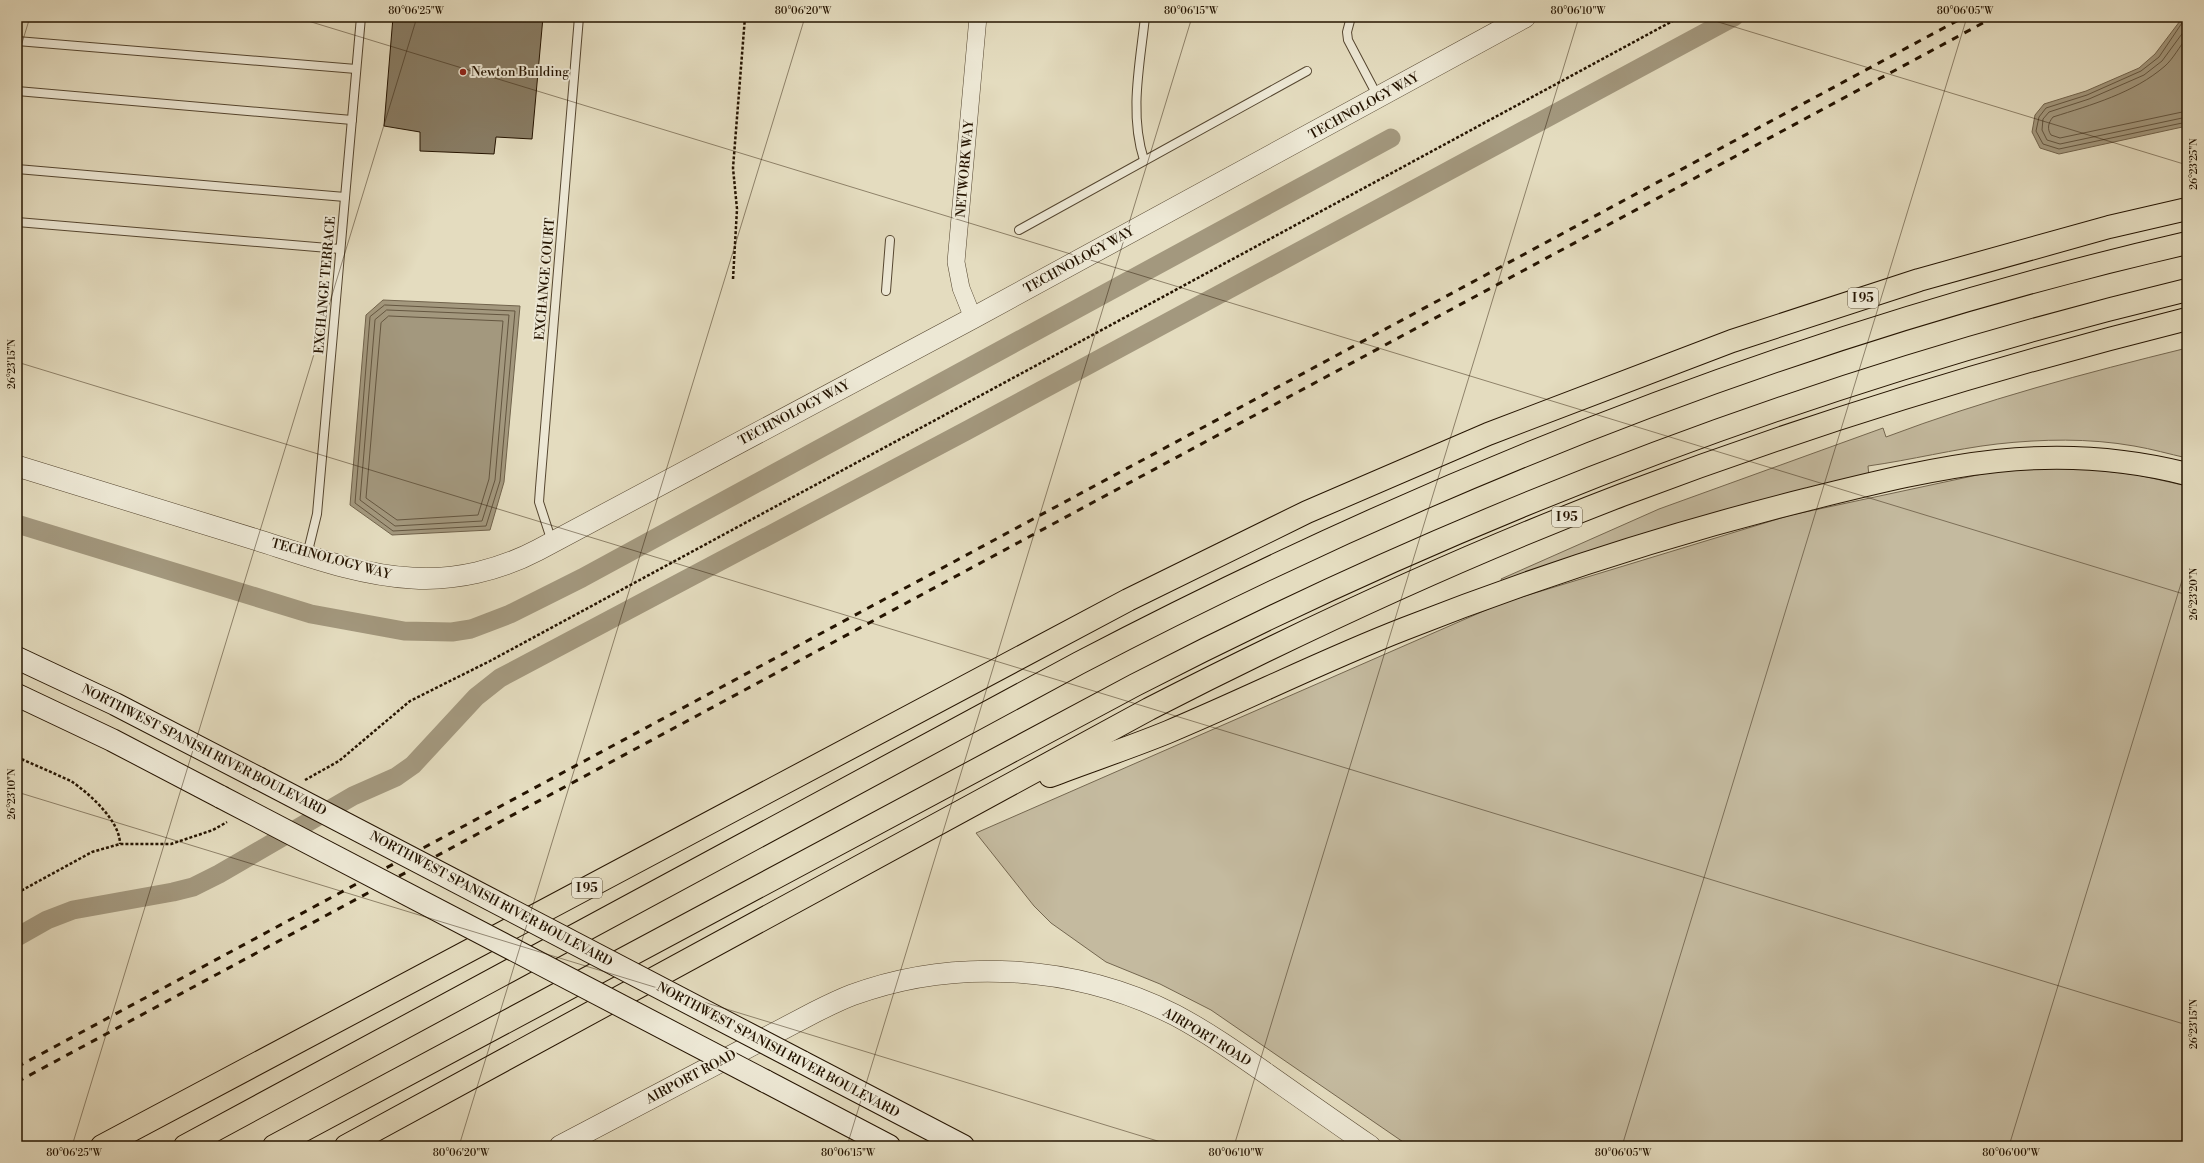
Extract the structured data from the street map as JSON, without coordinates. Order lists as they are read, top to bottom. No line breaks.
{"streets":{"highway":["I 95"],"main road":["NORTHWEST SPANISH RIVER BOULEVARD"],"street":["TECHNOLOGY WAY","NETWORK WAY","AIRPORT ROAD"],"lane":["EXCHANGE COURT","EXCHANGE TERRACE"]},"crossings":[["TECHNOLOGY WAY","NETWORK WAY"],["TECHNOLOGY WAY","EXCHANGE COURT"],["TECHNOLOGY WAY","EXCHANGE TERRACE"]],"places":["Newton Building"],"coordinates":["80°06'25\"W","80°06'20\"W","80°06'15\"W","80°06'10\"W","80°06'05\"W","26°23'25\"N","26°23'15\"N","26°23'20\"N","26°23'10\"N","80°06'00\"W"]}
